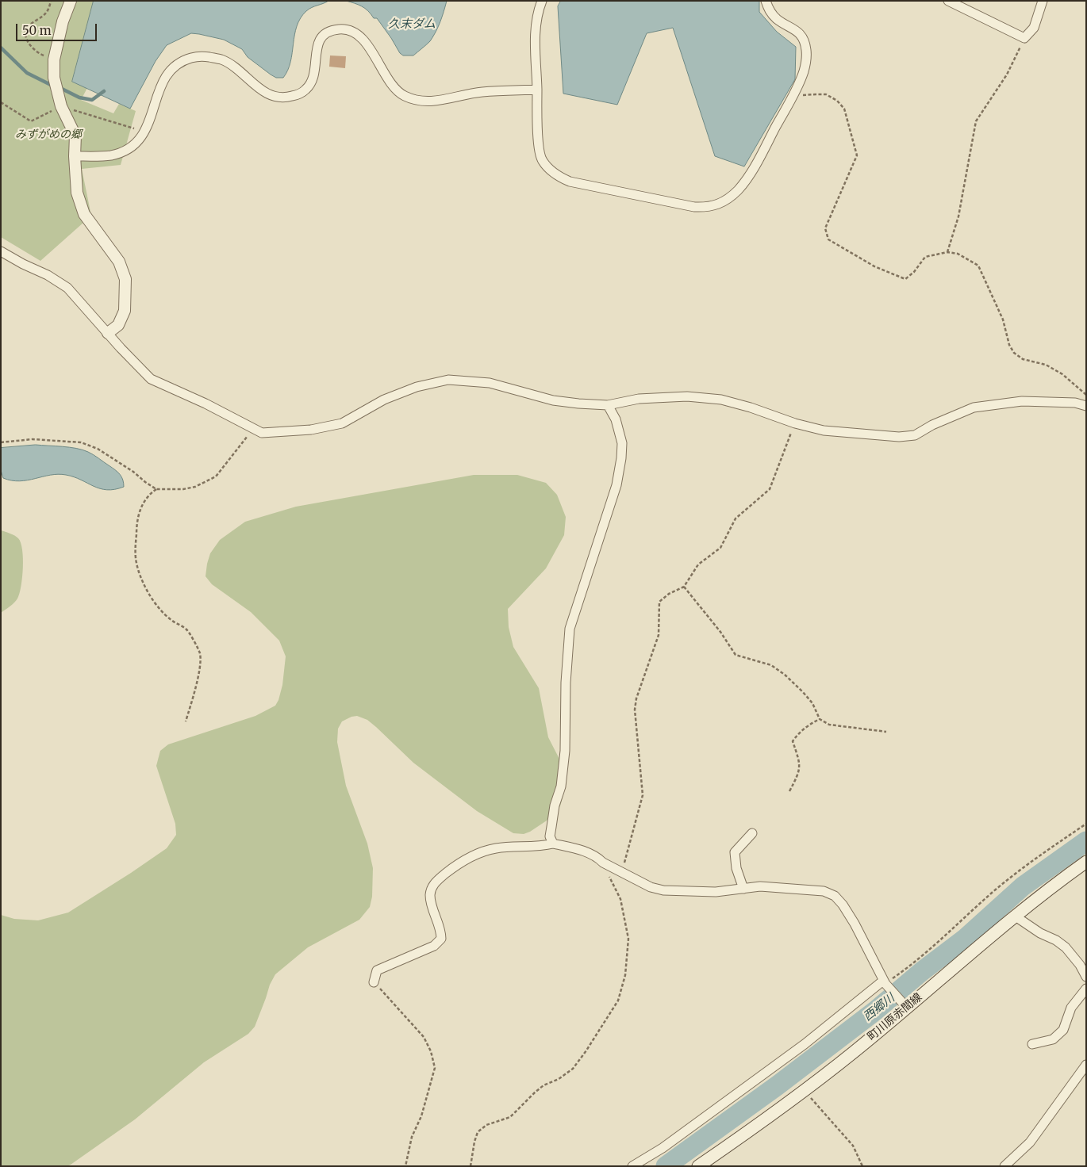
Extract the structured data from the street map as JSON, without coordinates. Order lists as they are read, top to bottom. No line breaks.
{"streets":{"main road":["町川原赤間線"]},"water":["久末ダム","西郷川"],"parks":["みずがめの郷"],"scale_bar":"50 m"}
